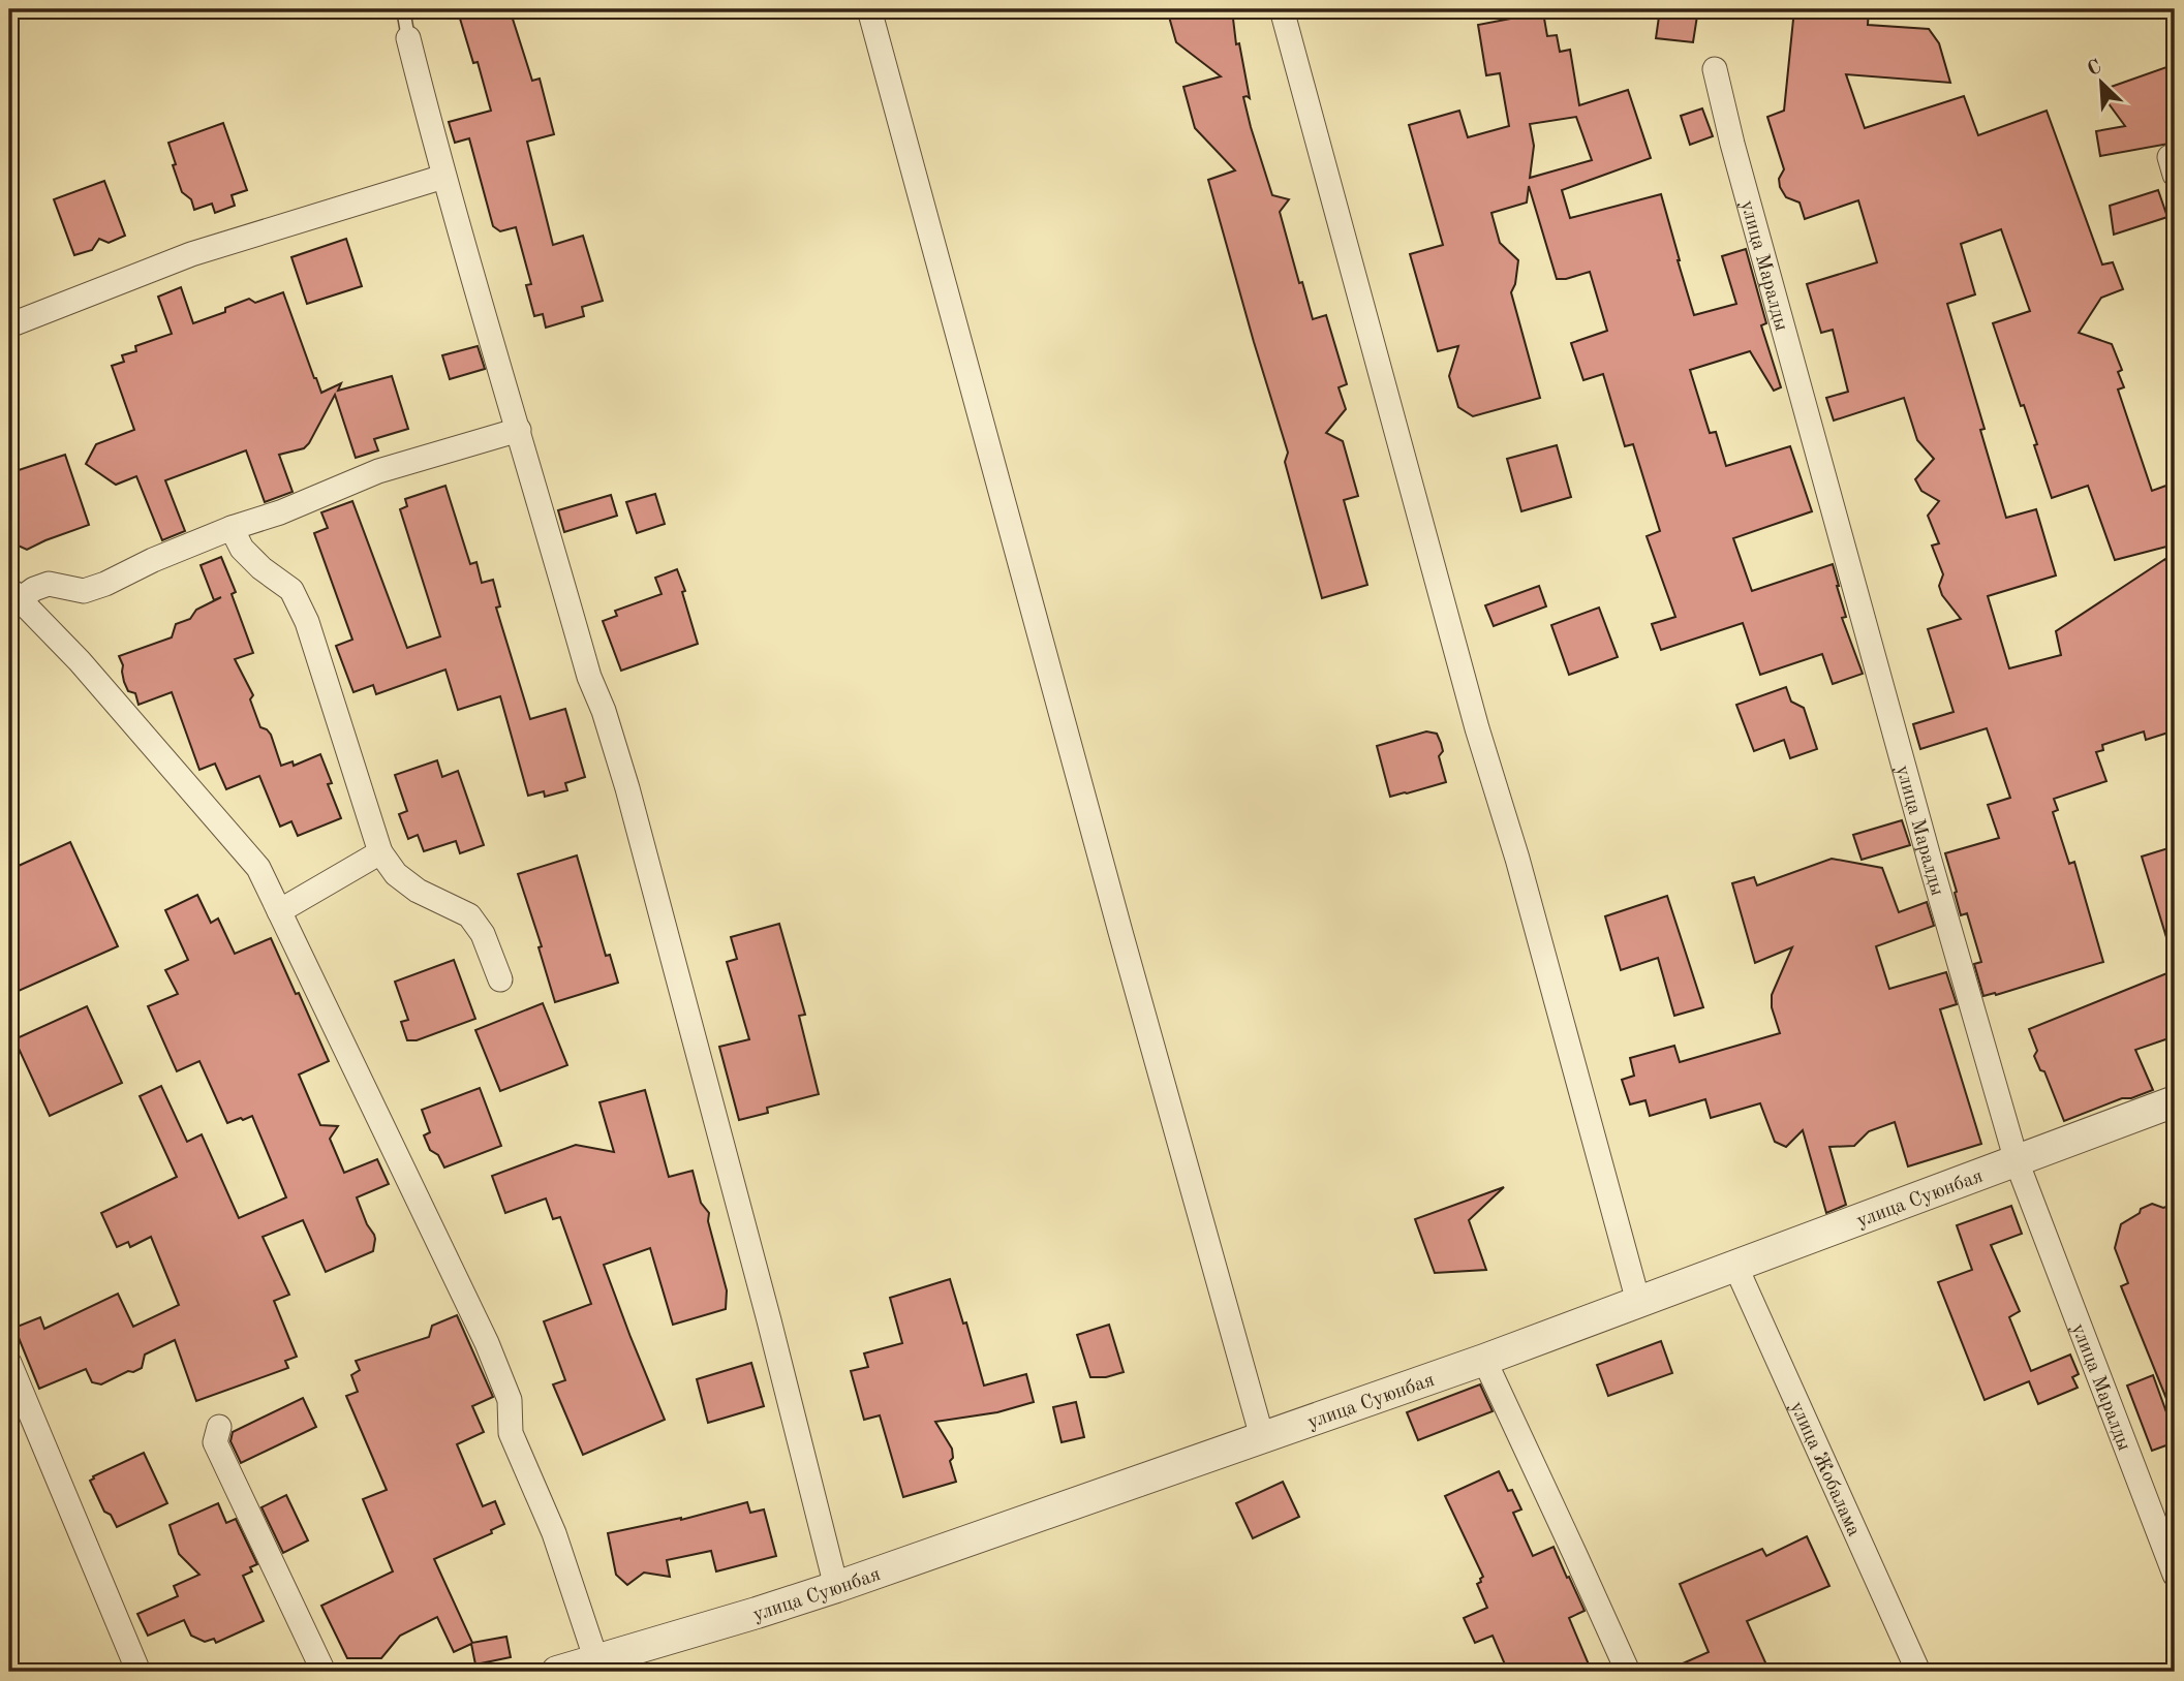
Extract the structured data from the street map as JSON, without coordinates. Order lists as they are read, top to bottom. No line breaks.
{"streets":{"street":["улица Маралды","улица Суюнбая","улица Жобалама"]},"crossings":[["улица Маралды","улица Суюнбая"],["улица Суюнбая","улица Жобалама"]],"north":"top left"}
